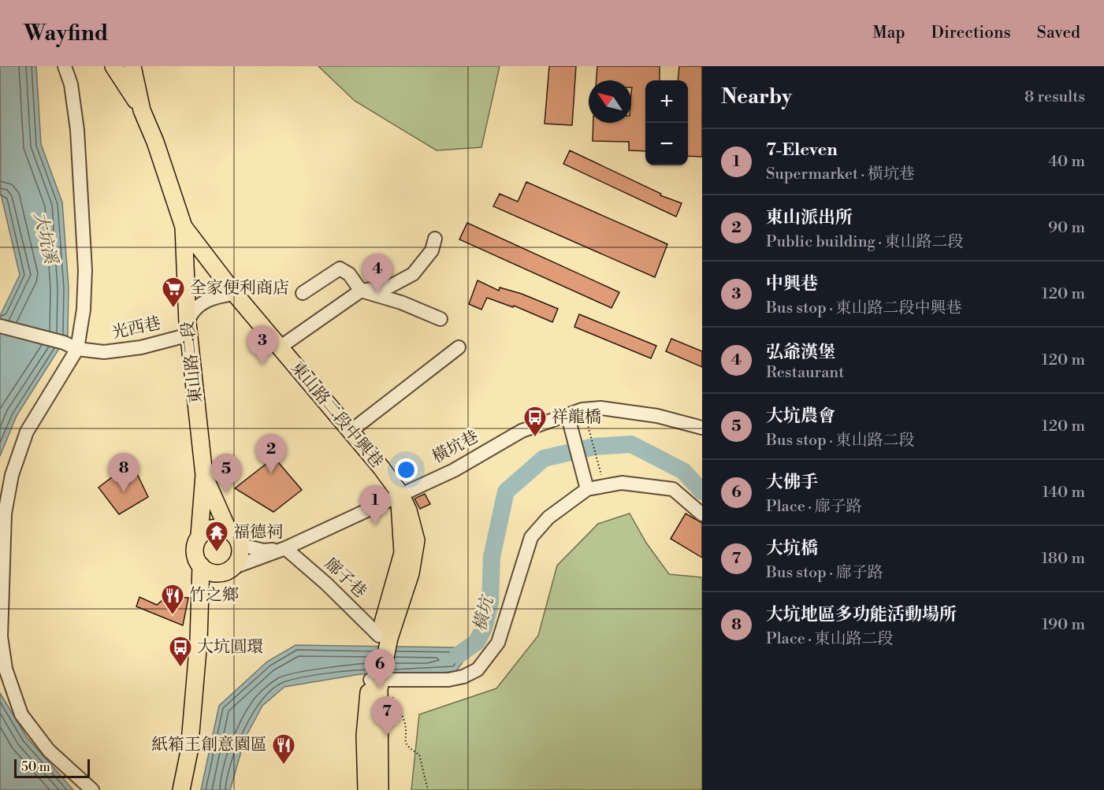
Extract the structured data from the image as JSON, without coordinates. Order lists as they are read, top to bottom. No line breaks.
{"streets":{"main road":["東山路二段","東山路二段中興巷"],"street":["光西巷","橫坑巷","廍子巷"]},"crossings":[["光西巷","東山路二段"],["東山路二段","東山路二段中興巷"],["東山路二段","橫坑巷"],["東山路二段中興巷","橫坑巷"],["橫坑巷","廍子巷"]],"water":["大坑溪","橫坑"],"places":{"supermarket":["全家便利商店"],"bus stop":["祥龍橋","大坑圓環"],"temple":["福德祠"],"restaurant":["竹之鄉","紙箱王創意園區"]},"scale_bar":"50 m","north":"top left","page":{"header":"Wayfind","nav":["Map","Directions","Saved"],"heading":["Nearby","8 results"],"map_buttons":["+","−"],"list":[{"mark":"1","name":"7-Eleven","note":"Supermarket · 橫坑巷","value":"40 m"},{"mark":"2","name":"東山派出所","note":"Public building · 東山路二段","value":"90 m"},{"mark":"3","name":"中興巷","note":"Bus stop · 東山路二段中興巷","value":"120 m"},{"mark":"4","name":"弘爺漢堡","note":"Restaurant","value":"120 m"},{"mark":"5","name":"大坑農會","note":"Bus stop · 東山路二段","value":"120 m"},{"mark":"6","name":"大佛手","note":"Place · 廍子路","value":"140 m"},{"mark":"7","name":"大坑橋","note":"Bus stop · 廍子路","value":"180 m"},{"mark":"8","name":"大坑地區多功能活動場所","note":"Place · 東山路二段","value":"190 m"}],"pins":["4","3","2","8","5","1","6","7"],"scale":"50 m"}}
